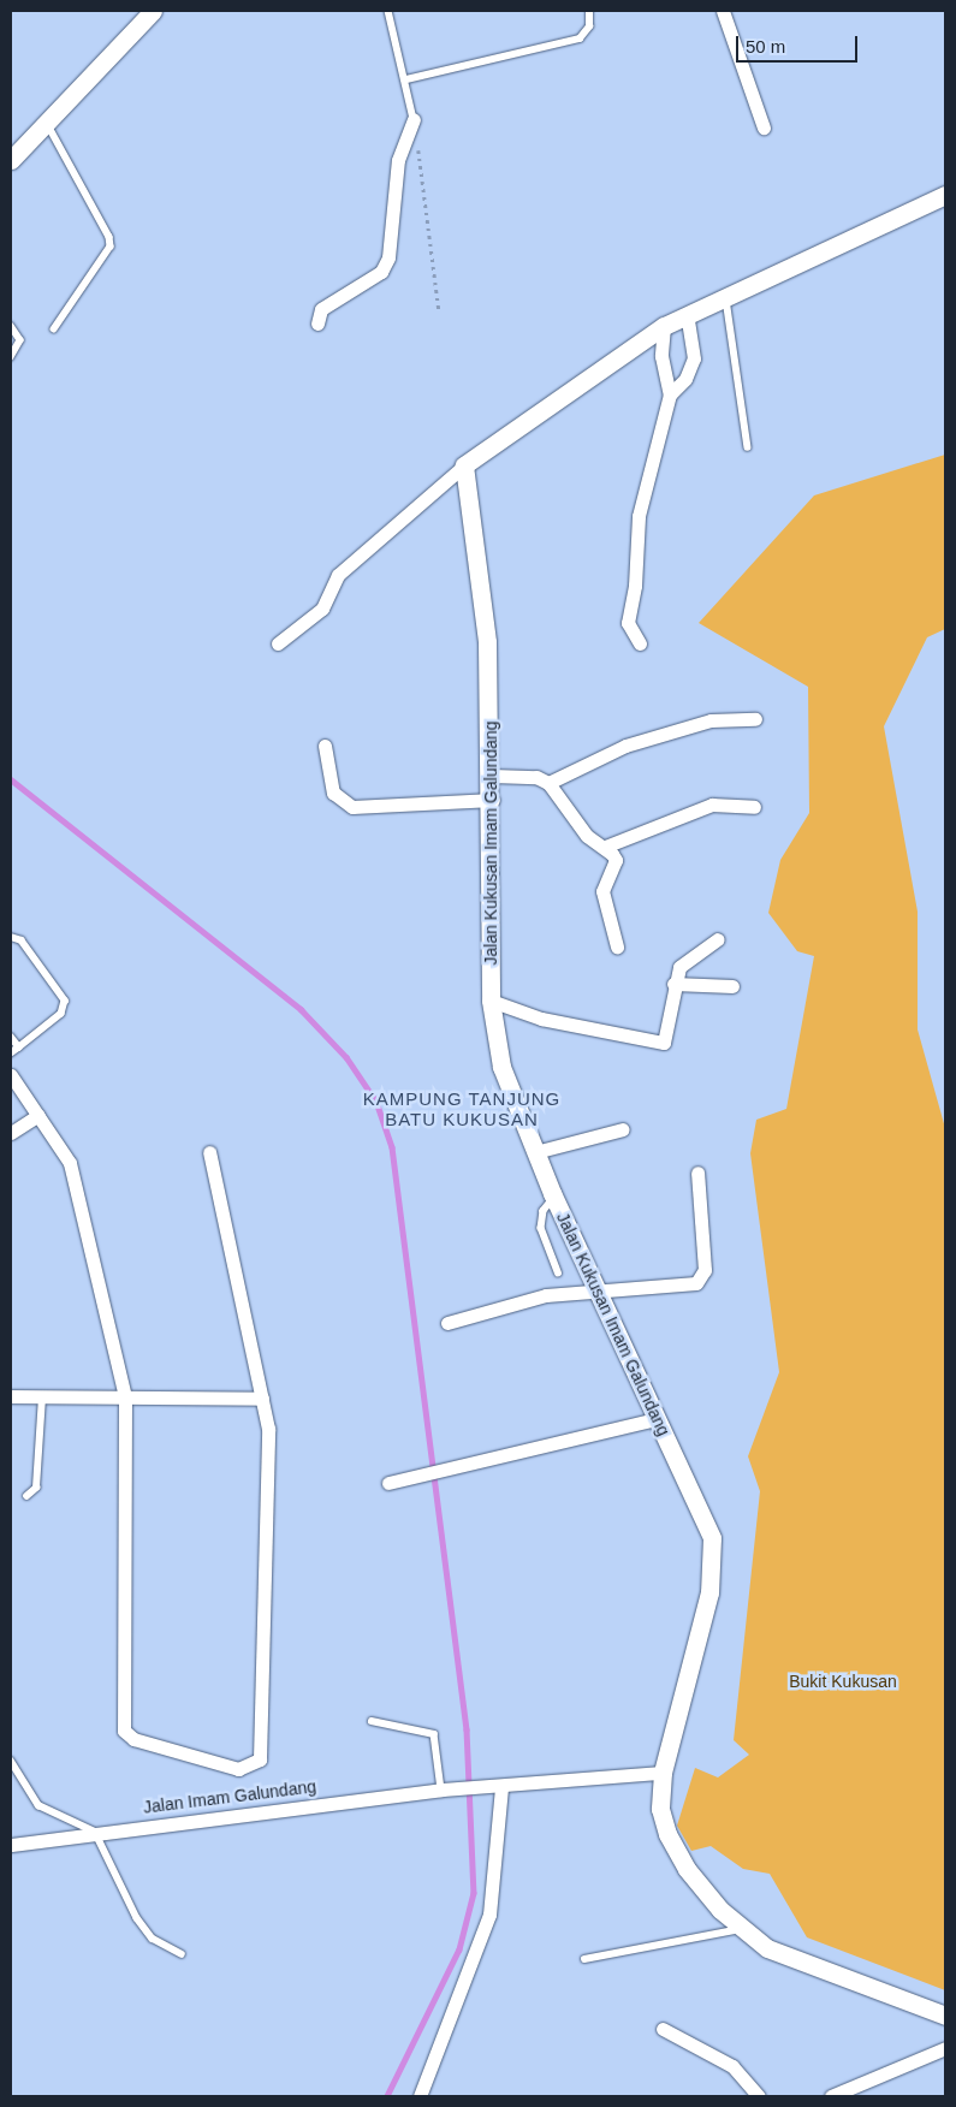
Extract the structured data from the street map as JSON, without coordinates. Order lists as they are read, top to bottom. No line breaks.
{"streets":{"street":["Jalan Kukusan Imam Galundang","Jalan Imam Galundang"]},"crossings":[["Jalan Kukusan Imam Galundang","Jalan Imam Galundang"]],"districts":["KAMPUNG TANJUNG BATU KUKUSAN"],"parks":["Bukit Kukusan"],"scale_bar":"50 m"}
